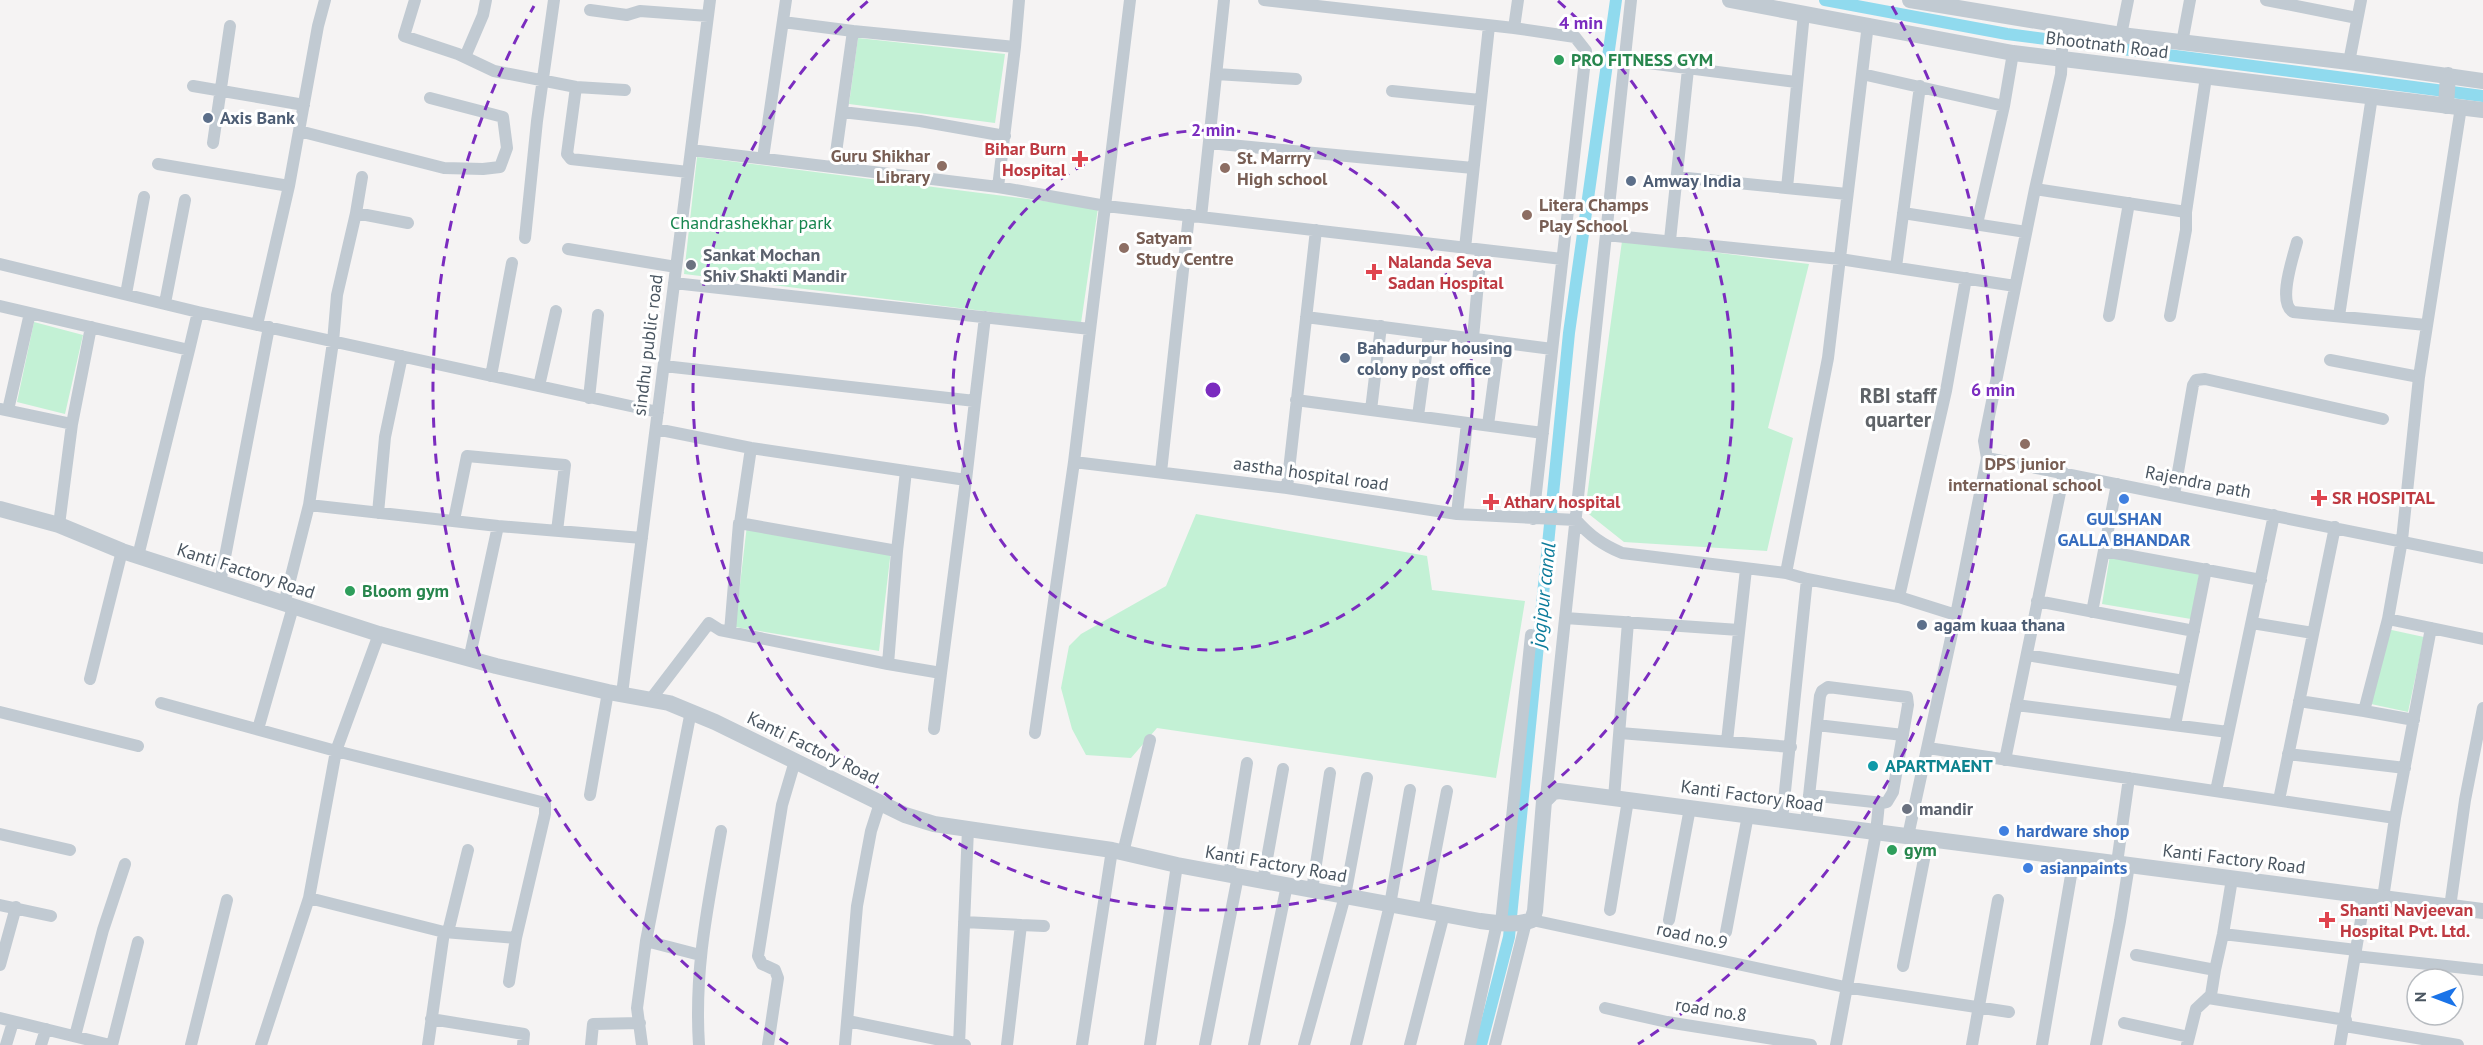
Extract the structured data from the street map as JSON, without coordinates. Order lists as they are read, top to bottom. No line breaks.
{"streets":{"street":["Bhootnath Road","sindhu public road","aastha hospital road","Rajendra path","Kanti Factory Road","road no.9","road no.8"]},"crossings":[["sindhu public road","Kanti Factory Road"],["Kanti Factory Road","road no.9"]],"districts":["RBI staff quarter"],"water":["jogipur canal"],"parks":["Chandrashekhar park"],"places":{"other":["PRO FITNESS GYM","Axis Bank","Guru Shikhar Library","St. Marrry High school","Amway India","Litera Champs Play School","Satyam Study Centre","Sankat Mochan Shiv Shakti Mandir","Bahadurpur housing colony post office","DPS junior international school","GULSHAN GALLA BHANDAR","Bloom gym","agam kuaa thana","APARTMAENT","mandir","hardware shop","gym","asianpaints"],"health":["Bihar Burn Hospital","Nalanda Seva Sadan Hospital","SR HOSPITAL","Atharv hospital","Shanti Navjeevan Hospital Pvt. Ltd."]},"north":"left","rings":["4 min","2 min","6 min"]}
